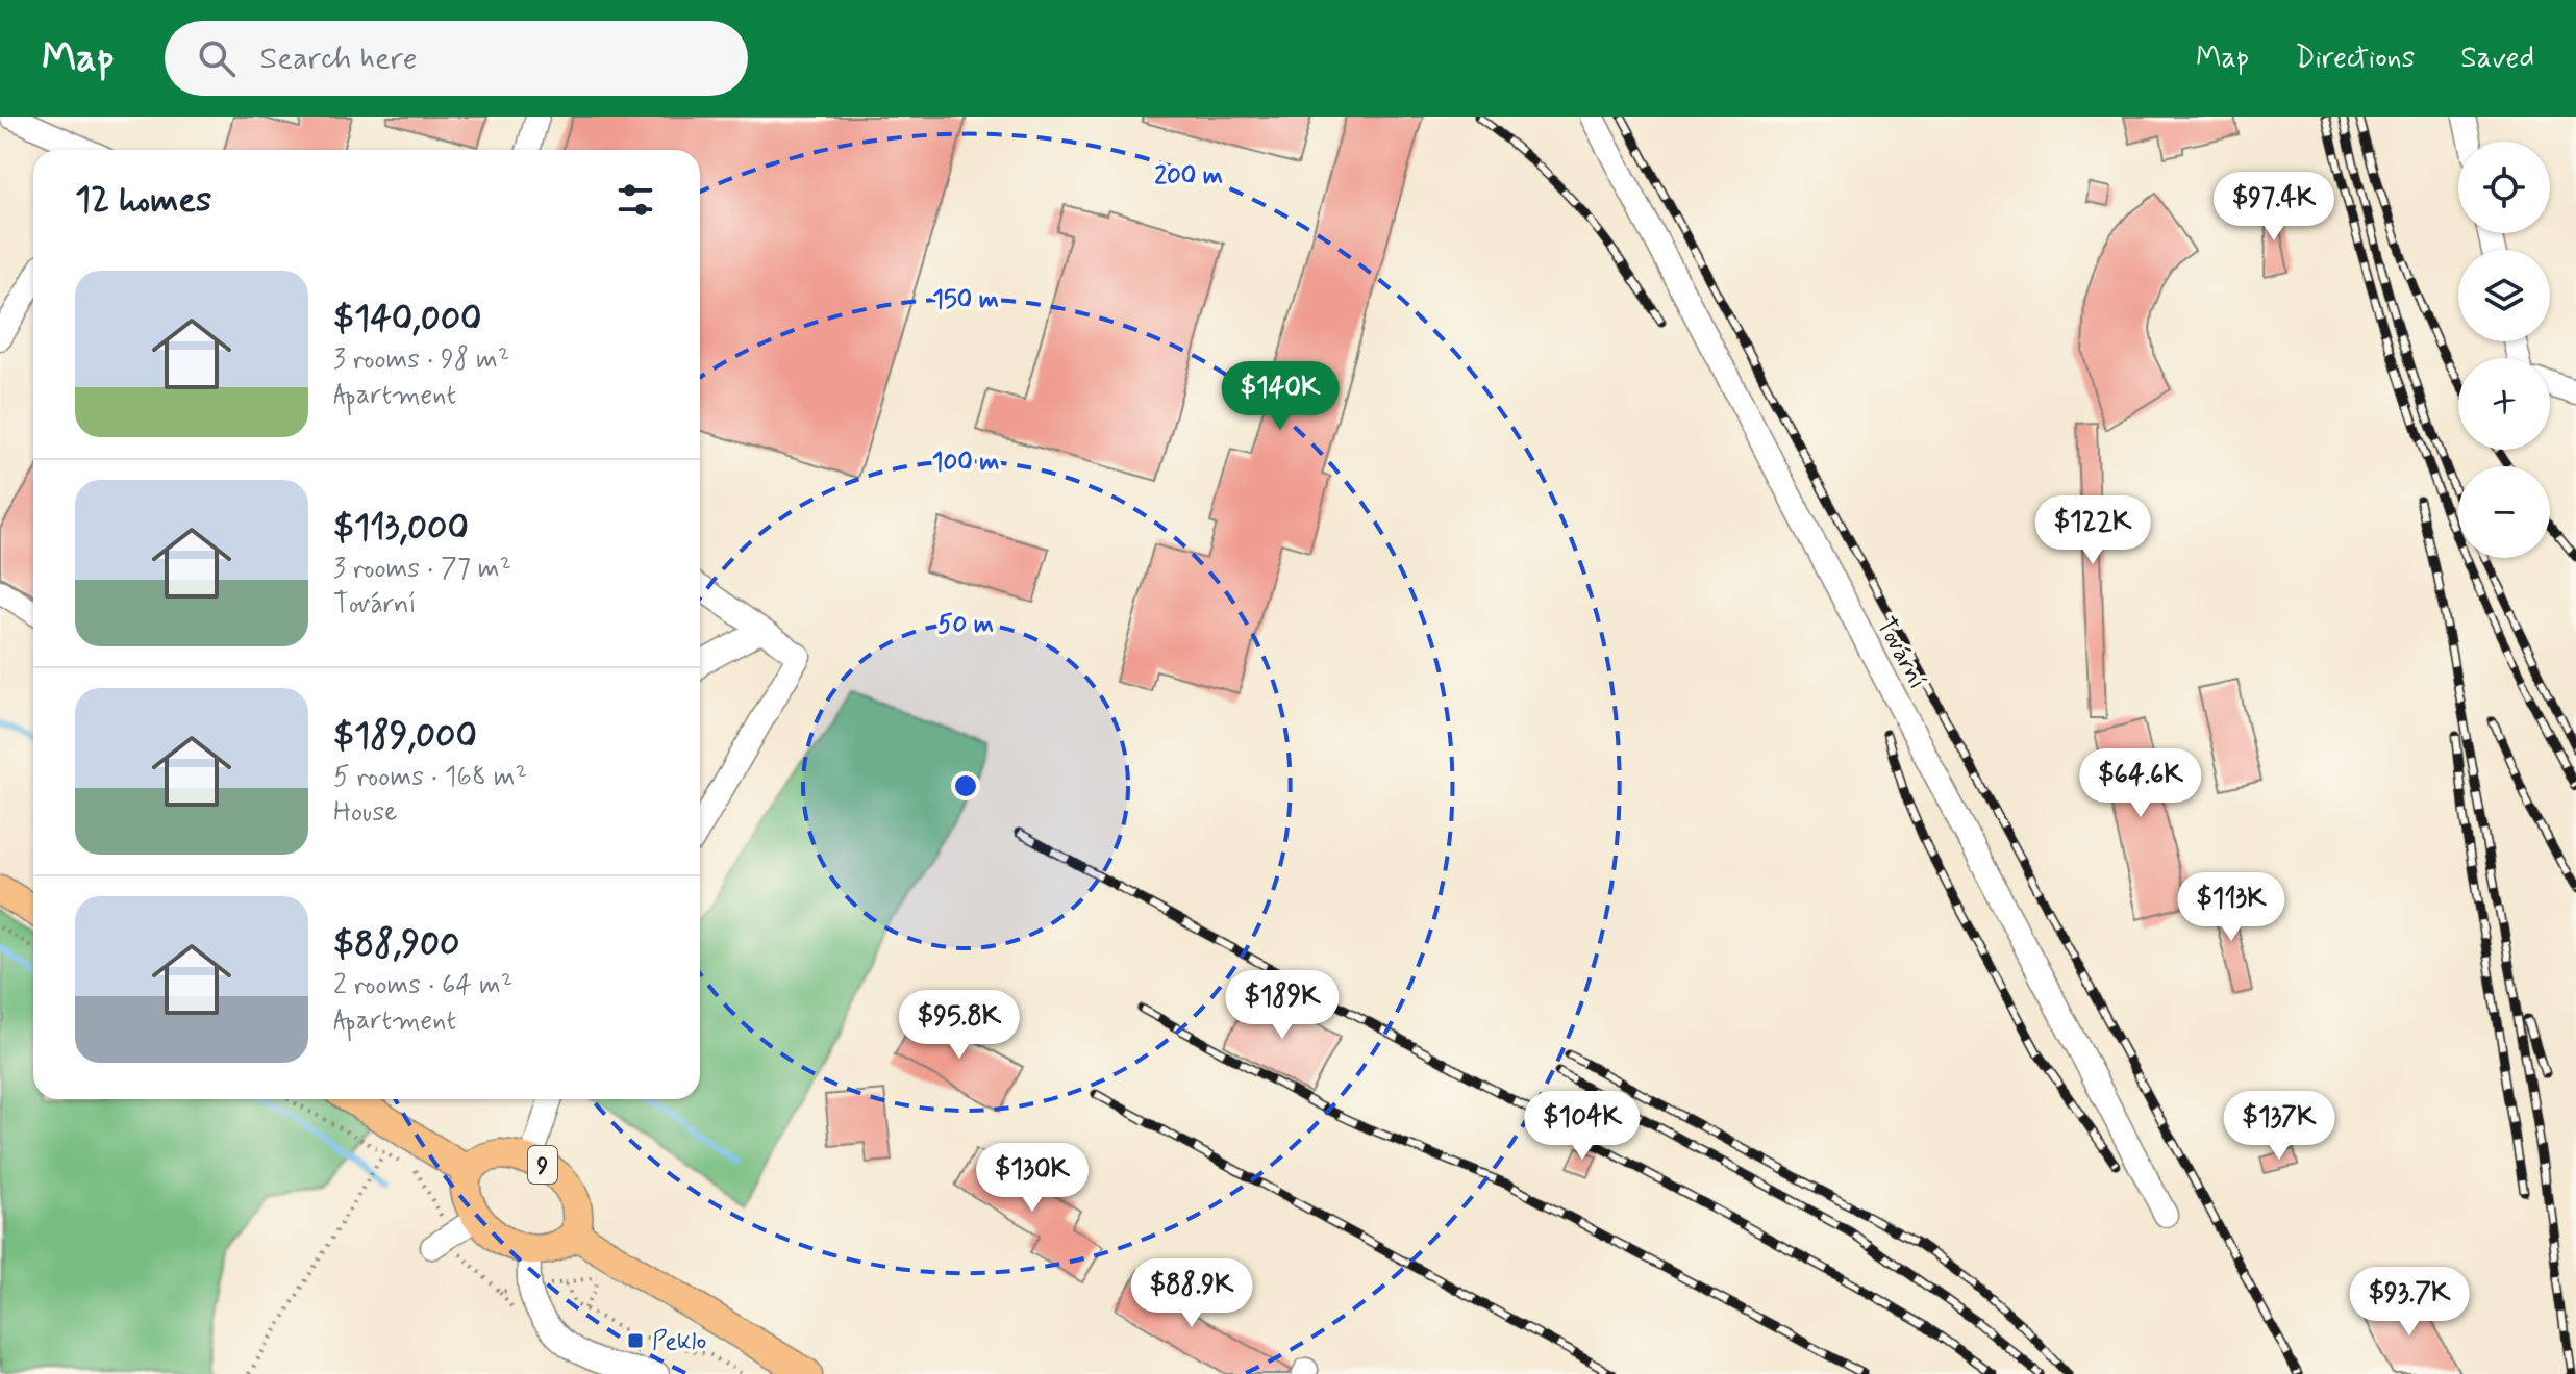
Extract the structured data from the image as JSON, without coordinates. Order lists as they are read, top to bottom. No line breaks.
{"streets":{"main road":["9"],"street":["Tovární"]},"places":{"transit":["Peklo"]},"page":{"header":"Map","search":"Search here","nav":["Map","Directions","Saved"],"map_buttons":["+","−"],"heading":"12 homes","price":["$97.4K","$140K","$122K","$64.6K","$113K","$189K","$95.8K","$104K","$137K","$130K","$88.9K","$93.7K"],"list":[{"name":"$140,000","note":"3 rooms · 98 m² · Apartment"},{"name":"$113,000","note":"3 rooms · 77 m² · Tovární"},{"name":"$189,000","note":"5 rooms · 168 m² · House"},{"name":"$88,900","note":"2 rooms · 64 m² · Apartment"}]},"rings":["200 m","150 m","100 m","50 m"]}
